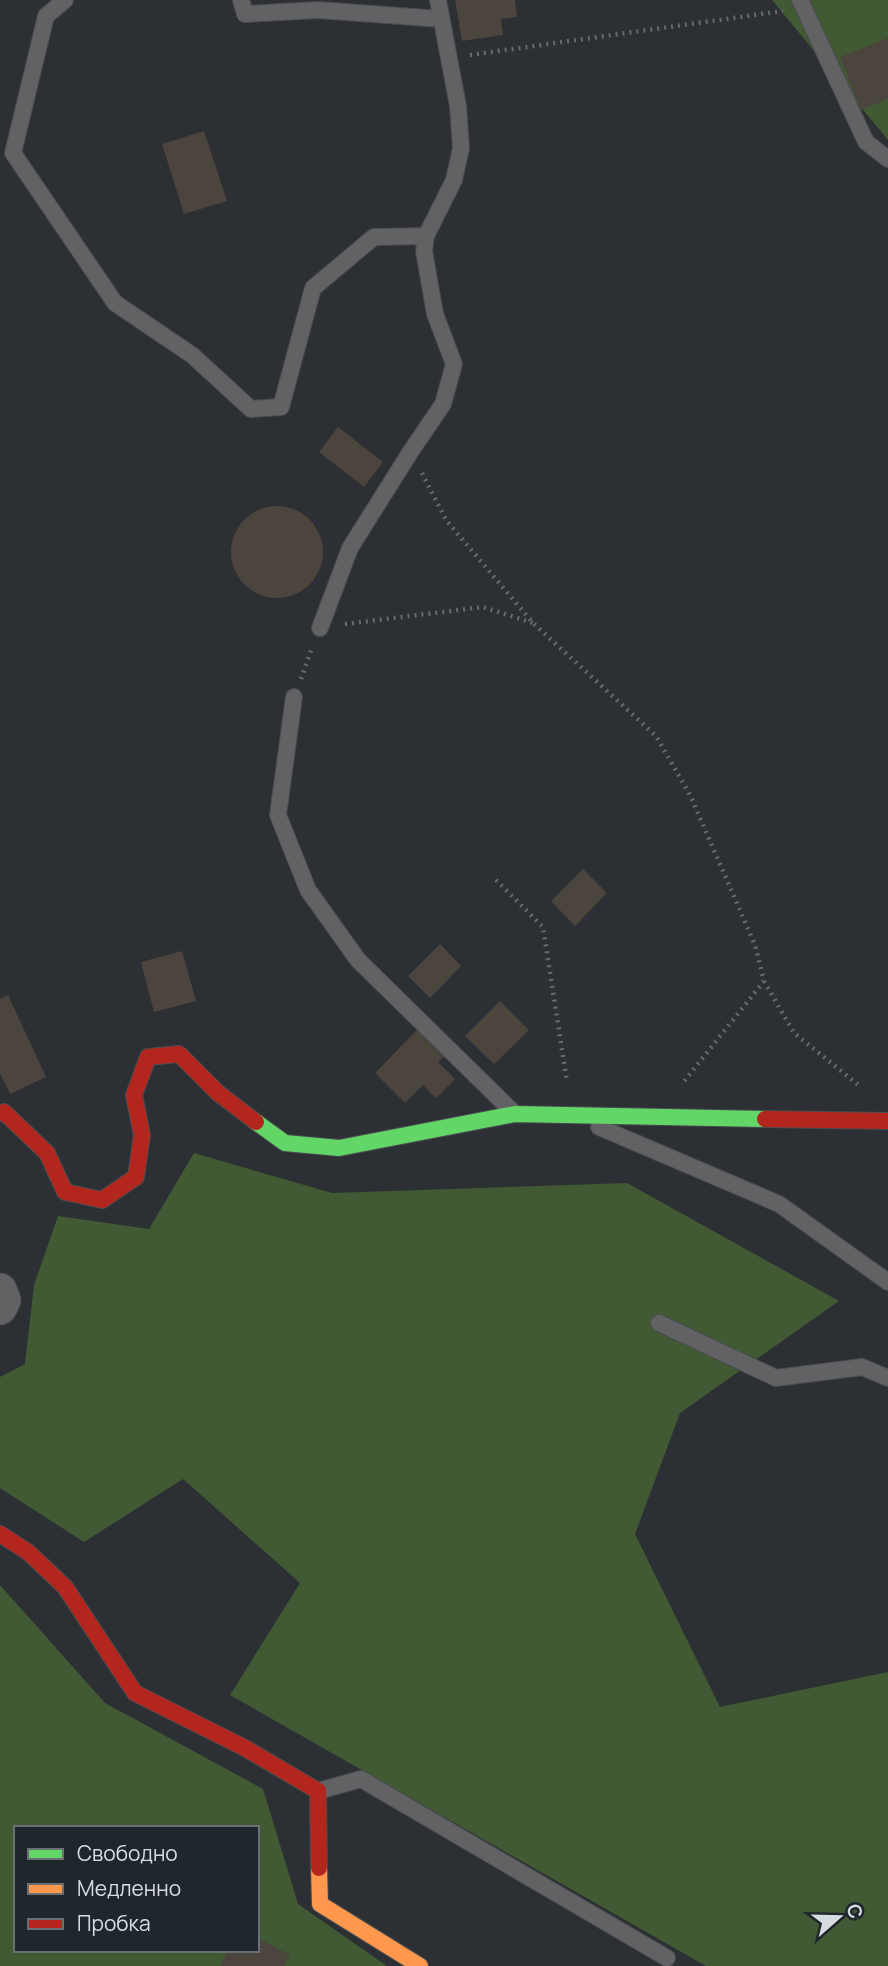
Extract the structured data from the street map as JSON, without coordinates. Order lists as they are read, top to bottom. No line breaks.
{"legend":["Свободно","Медленно","Пробка"],"north":"right"}
